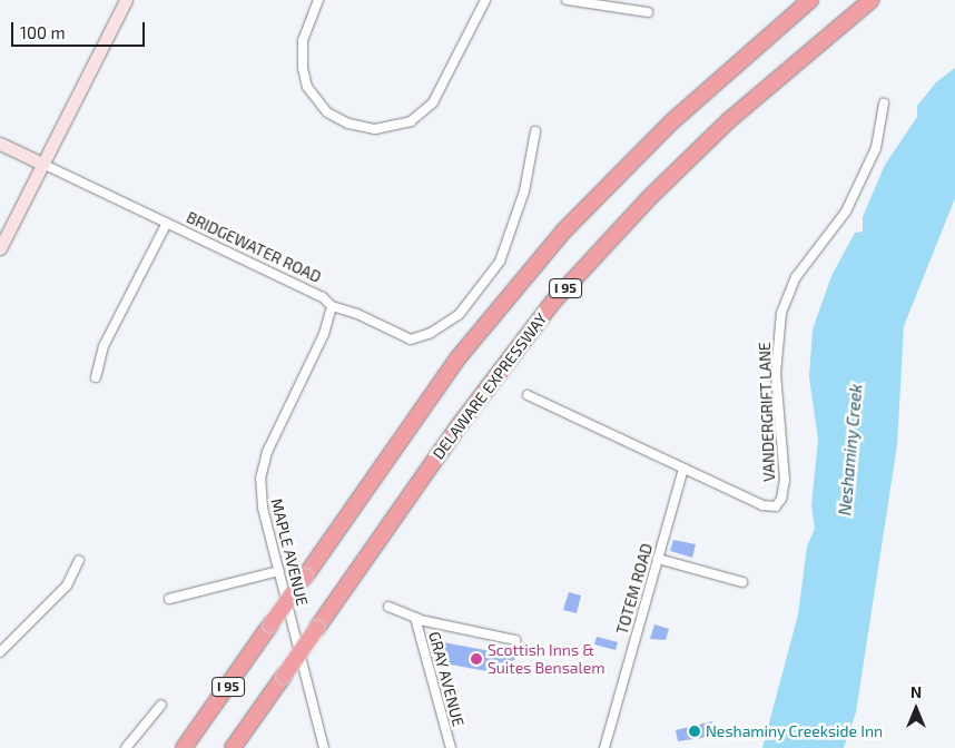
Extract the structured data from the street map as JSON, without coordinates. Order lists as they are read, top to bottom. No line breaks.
{"streets":{"highway":["I 95","DELAWARE EXPRESSWAY"],"main road":["BRIDGEWATER ROAD"],"street":["VANDERGRIFT LANE","MAPLE AVENUE","TOTEM ROAD","GRAY AVENUE"]},"crossings":[["BRIDGEWATER ROAD","MAPLE AVENUE"],["VANDERGRIFT LANE","TOTEM ROAD"]],"water":["Neshaminy Creek"],"places":["Scottish Inns & Suites Bensalem","Neshaminy Creekside Inn"],"scale_bar":"100 m","north":"top"}
